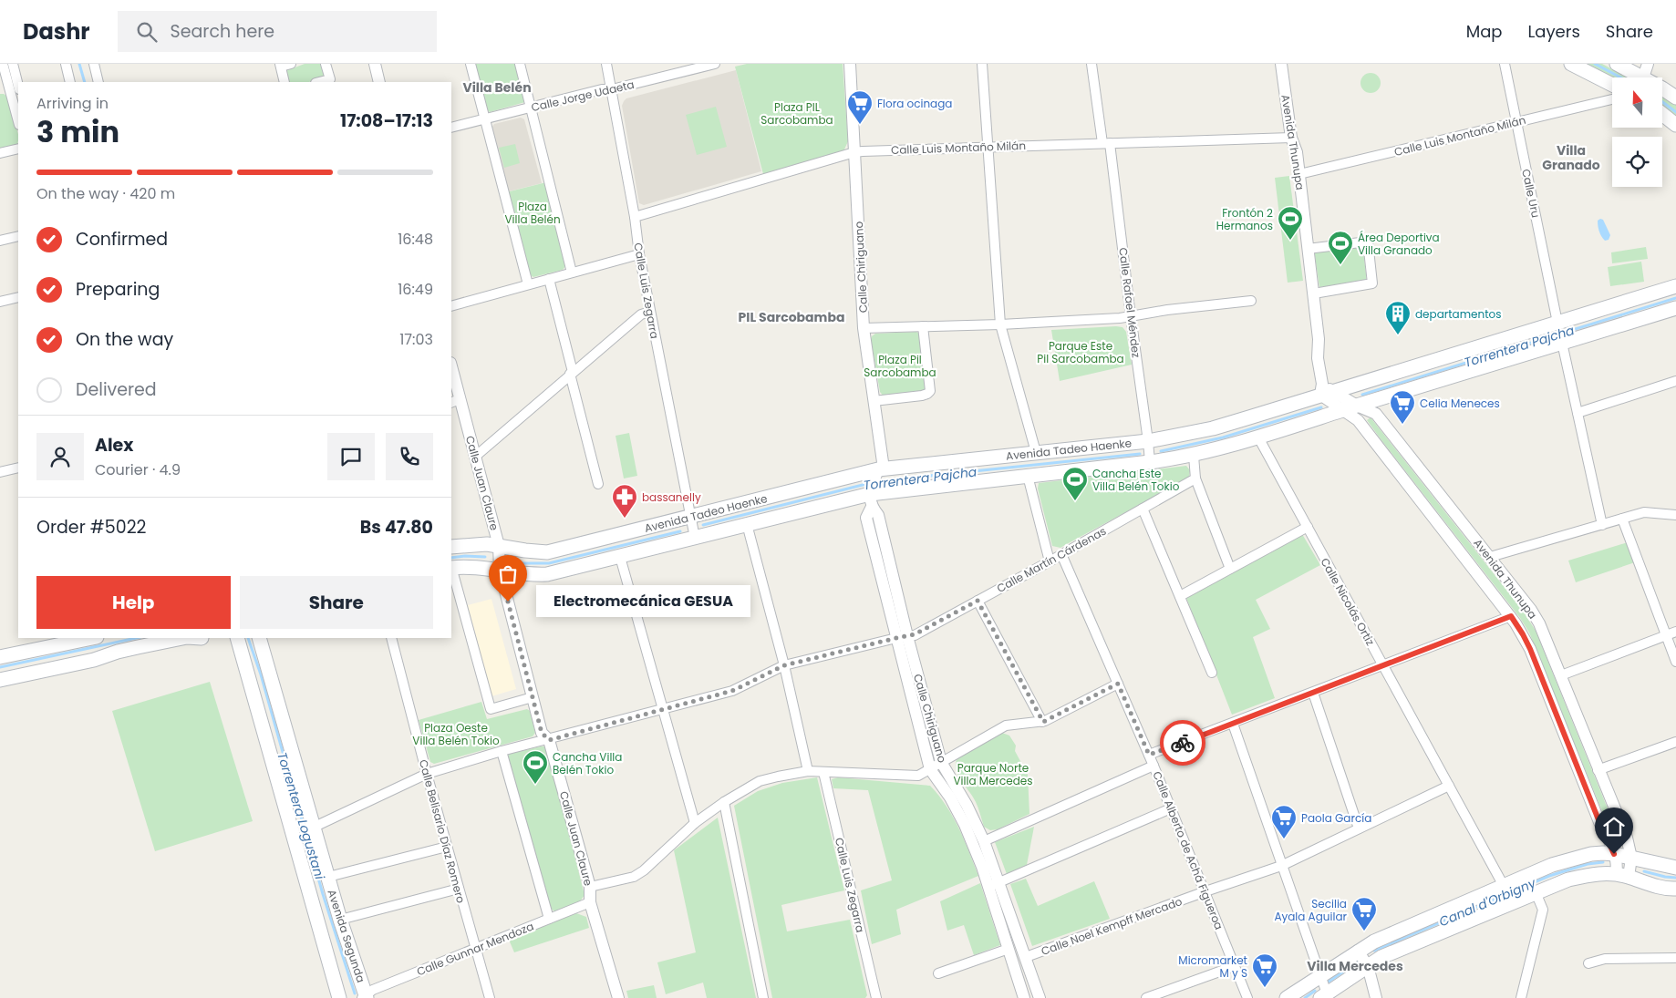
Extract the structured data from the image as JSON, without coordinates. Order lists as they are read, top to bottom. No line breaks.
{"streets":{"main road":["Avenida Tadeo Haenke","Avenida Segunda"],"street":["Calle Jorge Udaeta","Calle Luis Montaño Milán","Avenida Thunupa","Calle Uru","Calle Chiriguano","Calle Luis Zegarra","Calle Rafael Méndez","Calle Juan Claure","Calle Martín Cárdenas","Calle Nicolás Ortiz","Calle Belisario Díaz Romero","Calle Alberto de Achá Figueroa","Calle Noel Kempff Mercado","Calle Gunnar Mendoza"]},"crossings":[["Calle Jorge Udaeta","Calle Luis Zegarra"],["Calle Luis Montaño Milán","Avenida Thunupa"],["Calle Luis Montaño Milán","Calle Uru"],["Calle Luis Montaño Milán","Calle Chiriguano"],["Calle Luis Montaño Milán","Calle Luis Zegarra"],["Calle Luis Montaño Milán","Calle Rafael Méndez"],["Avenida Thunupa","Avenida Tadeo Haenke"],["Calle Uru","Avenida Tadeo Haenke"],["Calle Chiriguano","Avenida Tadeo Haenke"],["Calle Chiriguano","Calle Martín Cárdenas"],["Calle Chiriguano","Calle Noel Kempff Mercado"],["Calle Luis Zegarra","Avenida Tadeo Haenke"],["Calle Rafael Méndez","Avenida Tadeo Haenke"],["Avenida Tadeo Haenke","Calle Juan Claure"],["Avenida Tadeo Haenke","Calle Nicolás Ortiz"],["Calle Juan Claure","Calle Martín Cárdenas"],["Calle Juan Claure","Calle Gunnar Mendoza"],["Calle Martín Cárdenas","Calle Belisario Díaz Romero"],["Calle Martín Cárdenas","Calle Alberto de Achá Figueroa"],["Calle Martín Cárdenas","Avenida Segunda"],["Calle Nicolás Ortiz","Calle Noel Kempff Mercado"],["Calle Belisario Díaz Romero","Calle Gunnar Mendoza"],["Calle Alberto de Achá Figueroa","Calle Noel Kempff Mercado"],["Avenida Segunda","Calle Gunnar Mendoza"]],"districts":["Villa Belén","Villa Granado","PIL Sarcobamba","Villa Mercedes"],"water":["Torrentera Pajcha","Torrentera Logustani","Canal d'Orbigny"],"parks":["Plaza PIL Sarcobamba","Plaza Villa Belén","Parque Este Pil Sarcobamba","Plaza Pil Sarcobamba","Plaza Oeste Villa Belén Tokio","Parque Norte Villa Mercedes"],"places":{"supermarket":["Flora ocinaga","Celia Meneces","Paola García","Secilia Ayala Aguilar","Micromarket M y S"],"sports":["Frontón 2 Hermanos","Área Deportiva Villa Granado","Cancha Este Villa Belén Tokio","Cancha Villa Belén Tokio"],"building":["departamentos"],"pharmacy":["bassanelly"],"other":["Electromecánica GESUA"]},"north":"top","page":{"header":"Dashr","search":"Search here","nav":["Map","Layers","Share"],"heading":["3 min","Arriving in","17:08–17:13"],"panel":["Alex","Courier · 4.9","Order #5022","Bs 47.80"],"bar":"On the way · 420 m","list":[["Confirmed","16:48"],["Preparing","16:49"],["On the way","17:03"],"Delivered"],"buttons":["Help","Share"],"bubble":"Electromecánica GESUA"}}
